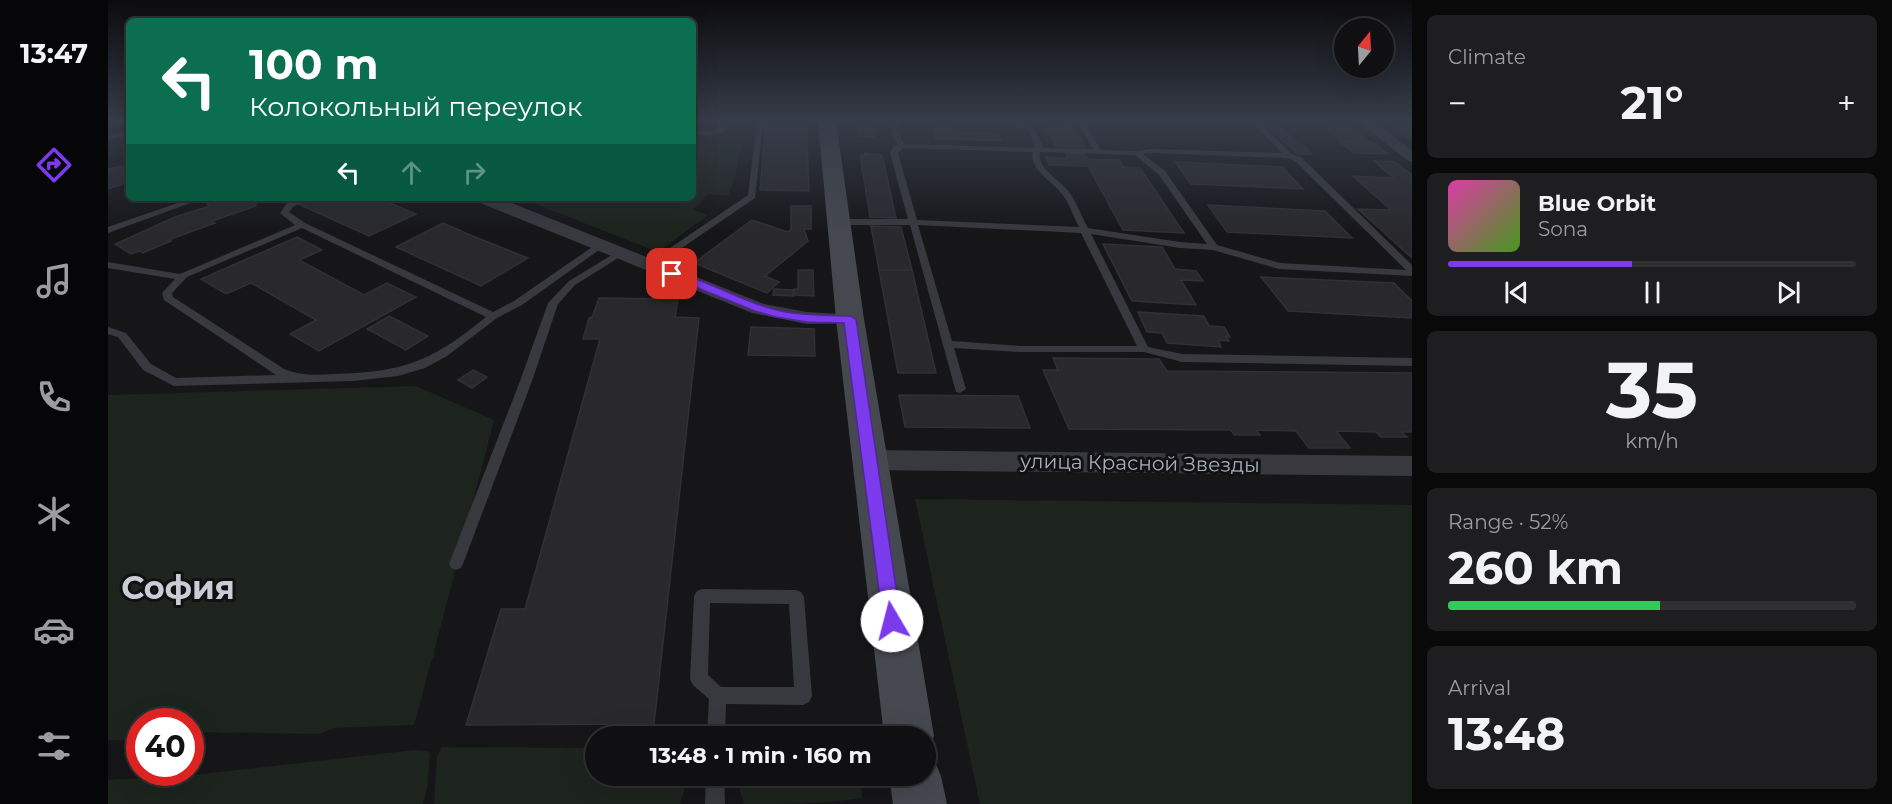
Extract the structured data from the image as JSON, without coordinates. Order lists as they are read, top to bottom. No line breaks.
{"streets":{"street":["улица Красной Звезды"]},"districts":["София"],"north":"top","page":{"tabs":"13:47","tile":["Climate",["35","km/h"],["Range · 52%","260 km"],["Arrival","13:48"]],"turn":["100 m","Колокольный переулок"],"heat":["−","21°","+"],"song":["Blue Orbit","Sona"],"limit":"40","trip":"13:48 · 1 min · 160 m"}}
